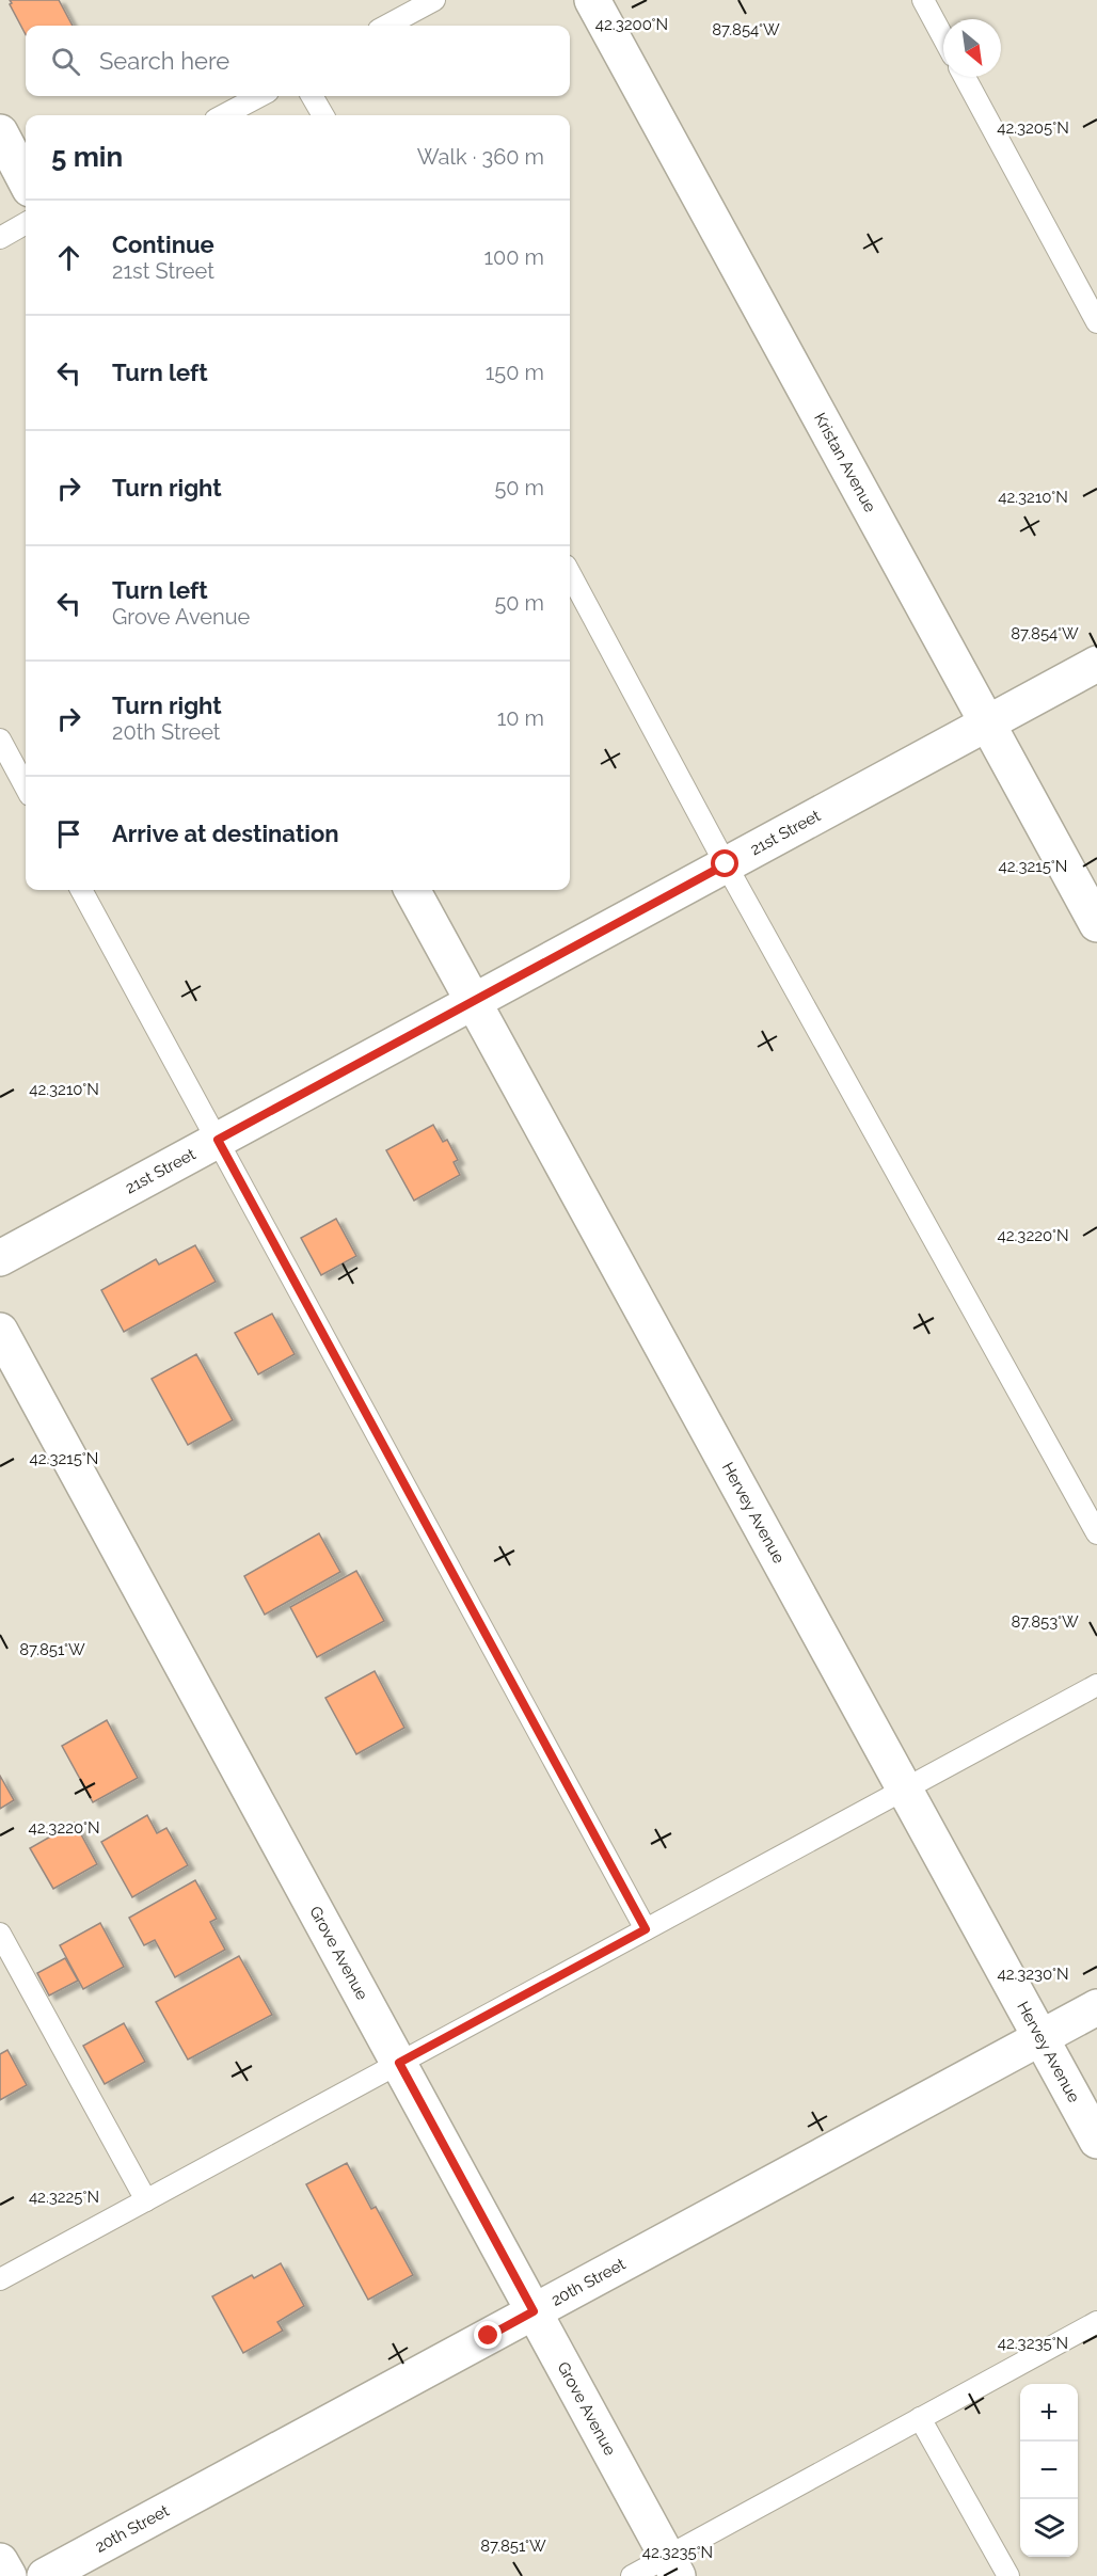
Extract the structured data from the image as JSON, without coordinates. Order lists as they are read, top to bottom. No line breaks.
{"streets":{"street":["Kristan Avenue","21st Street","Hervey Avenue","Grove Avenue","20th Street"]},"crossings":[["Kristan Avenue","21st Street"],["21st Street","Hervey Avenue"],["Hervey Avenue","20th Street"],["Grove Avenue","20th Street"]],"north":"bottom right","page":{"search":"Search here","heading":["5 min","Walk · 360 m"],"list":[["Continue","21st Street","100 m"],["Turn left","150 m"],["Turn right","50 m"],["Turn left","Grove Avenue","50 m"],["Turn right","20th Street","10 m"],"Arrive at destination"],"map_buttons":["+","−"]},"coordinates":["42.3200°N","87.854°W","42.3205°N","42.3210°N","42.3215°N","42.3220°N","87.853°W","87.851°W","42.3230°N","42.3225°N","42.3235°N"]}
